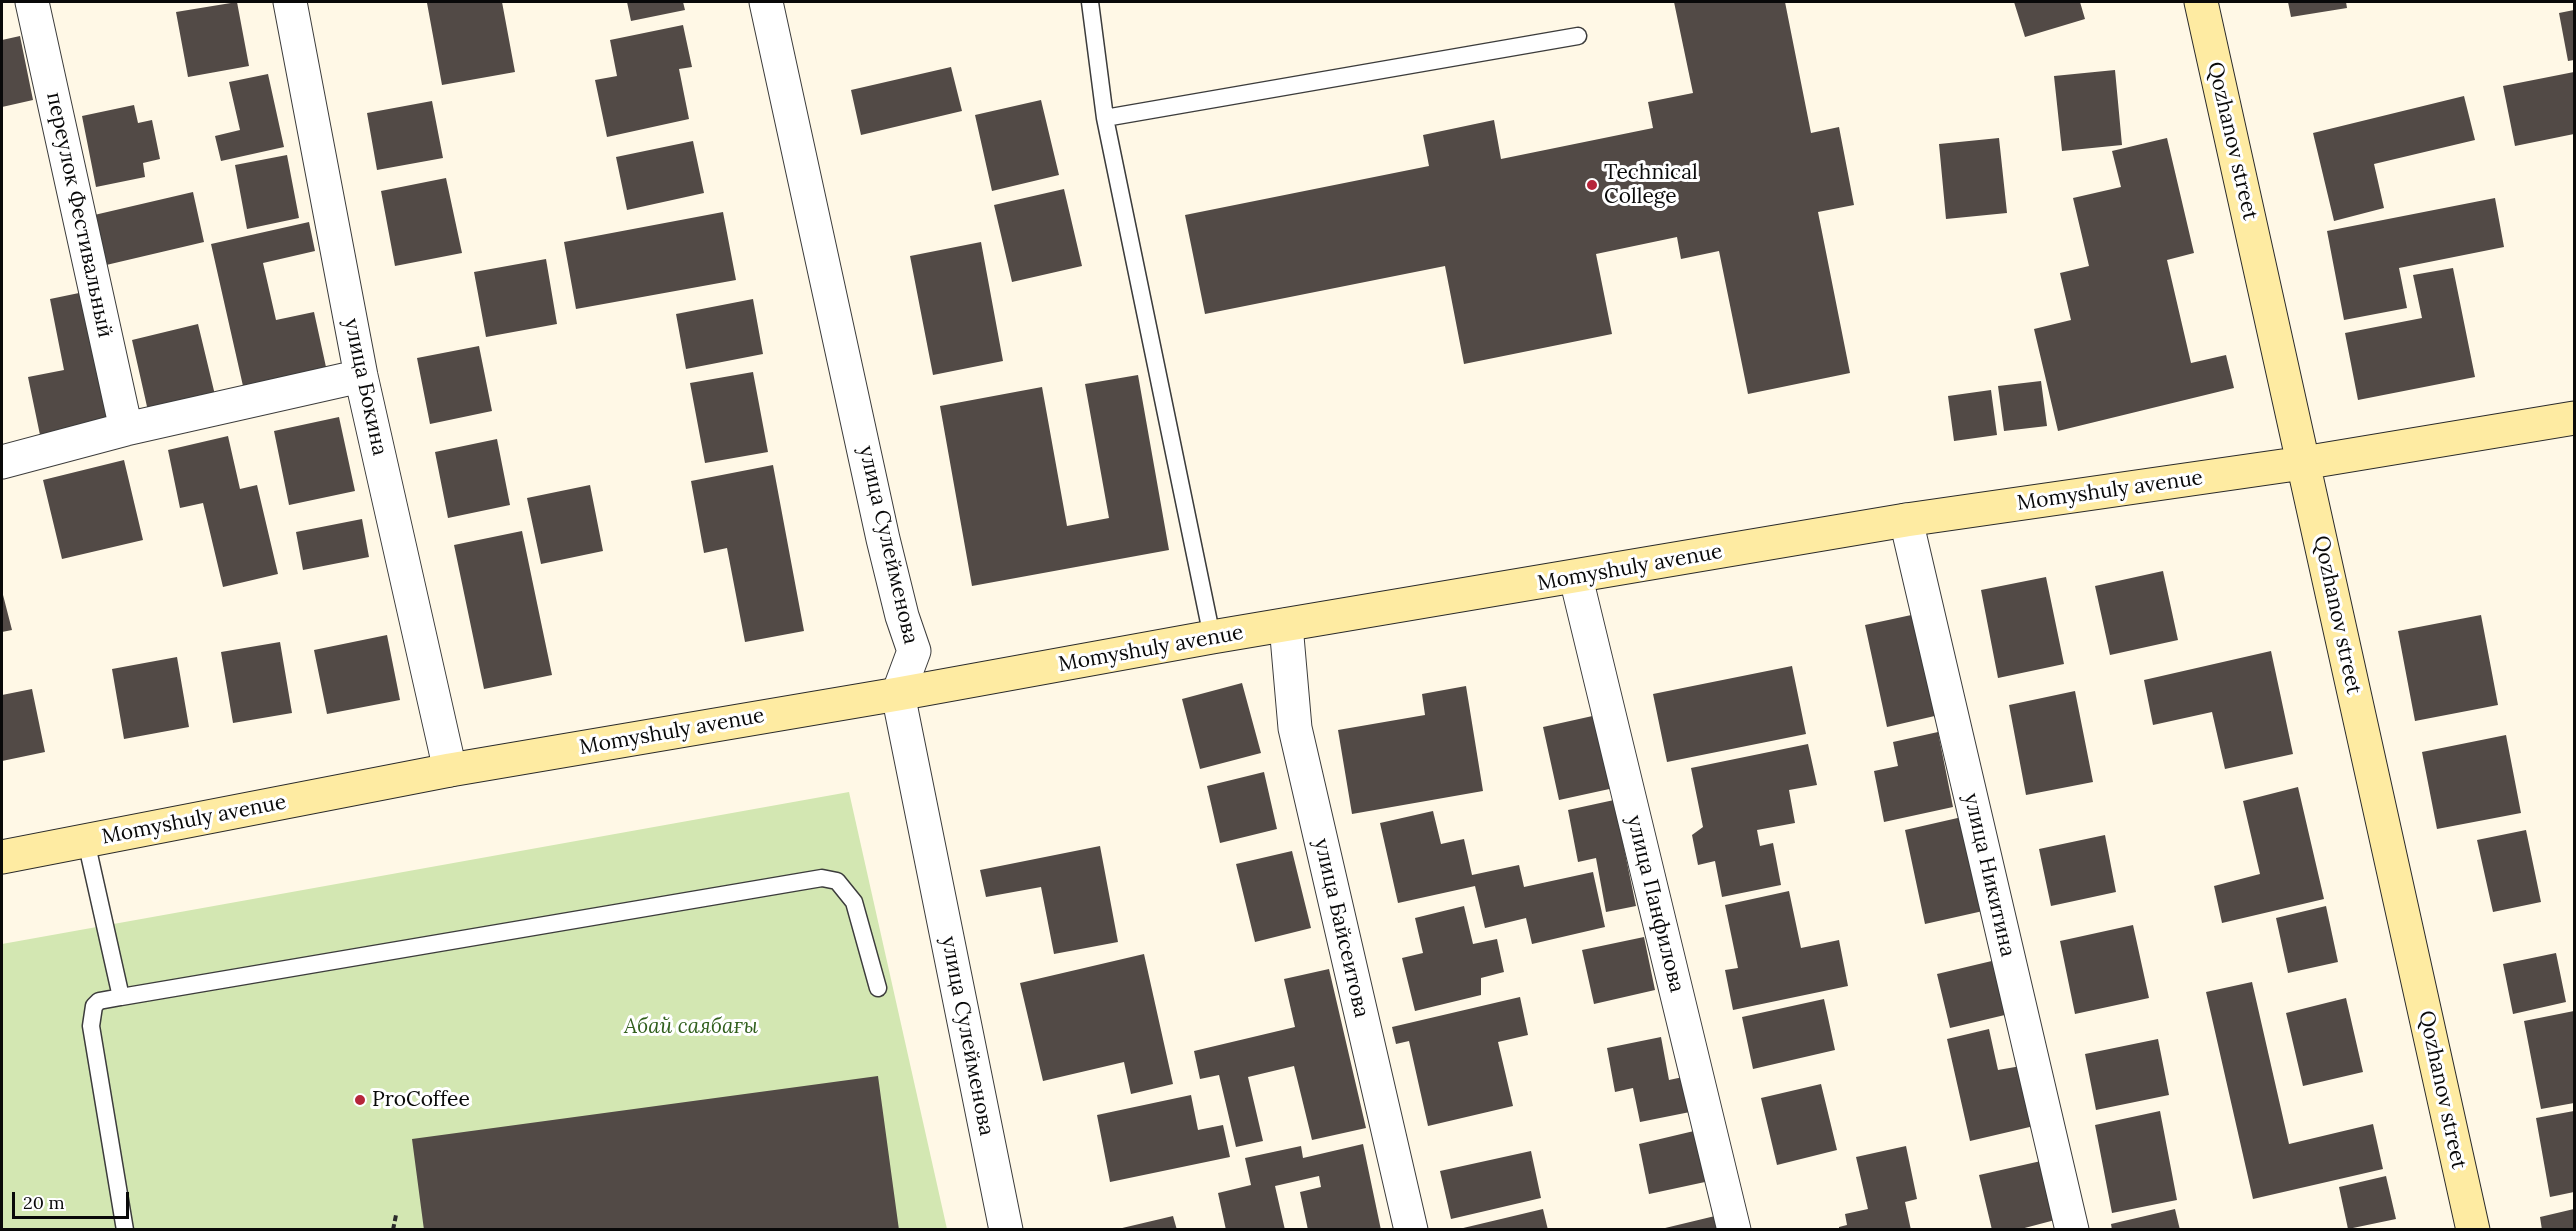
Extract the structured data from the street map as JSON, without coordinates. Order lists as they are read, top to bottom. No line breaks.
{"streets":{"main road":["Qozhanov street","Momyshuly avenue"],"street":["переулок Фестивальный","улица Бокина","улица Сулейменова","улица Никитина","улица Панфилова","улица Байсеитова"]},"crossings":[["Qozhanov street","Momyshuly avenue"],["улица Бокина","Momyshuly avenue"],["Momyshuly avenue","улица Сулейменова"],["Momyshuly avenue","улица Никитина"],["Momyshuly avenue","улица Панфилова"],["Momyshuly avenue","улица Байсеитова"]],"parks":["Абай саябағы"],"places":["Technical College","ProCoffee"],"scale_bar":"20 m"}
